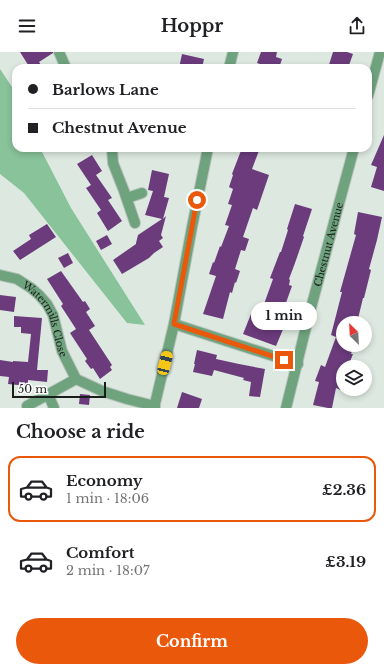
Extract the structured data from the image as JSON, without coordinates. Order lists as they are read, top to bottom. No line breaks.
{"streets":{"street":["Chestnut Avenue","Watermills Close"]},"scale_bar":"50 m","north":"top left","page":{"header":"Hoppr","banner":["Barlows Lane","Chestnut Avenue"],"bubble":"1 min","scale":"50 m","heading":"Choose a ride","list":[{"name":"Economy","note":"1 min · 18:06","value":"£2.36"},{"name":"Comfort","note":"2 min · 18:07","value":"£3.19"}],"buttons":"Confirm"}}
